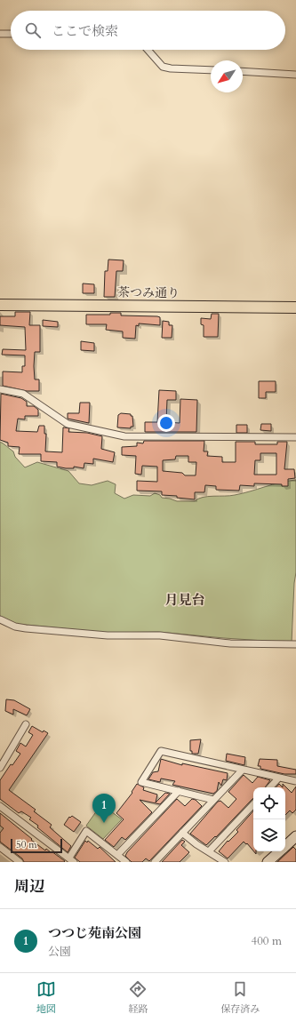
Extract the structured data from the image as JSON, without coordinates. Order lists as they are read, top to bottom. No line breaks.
{"streets":{"main road":["茶つみ通り"]},"districts":["月見台"],"scale_bar":"50 m","north":"bottom left","page":{"search":"ここで検索","pins":"1","scale":"50 m","heading":"周辺","list":[{"mark":"1","name":"つつじ苑南公園","note":"公園","value":"400 m"}],"nav":["地図","経路","保存済み"]}}
